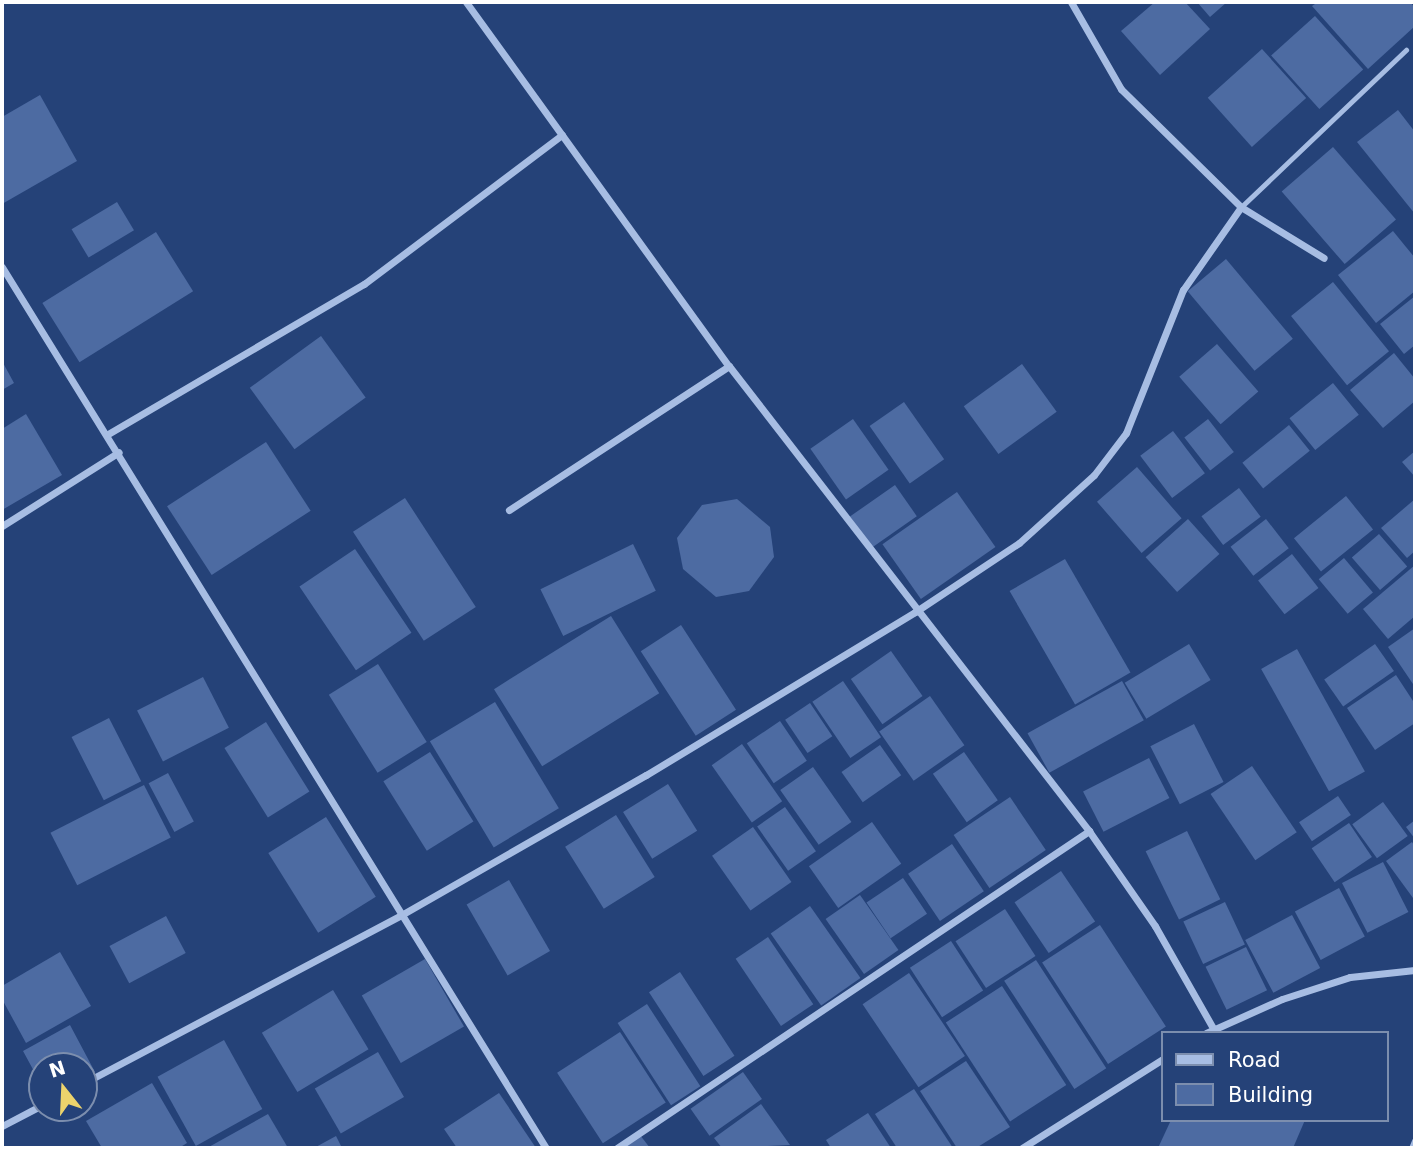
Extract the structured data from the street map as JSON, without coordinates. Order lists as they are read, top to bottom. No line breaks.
{"legend":["Road","Building"],"north":"top"}
